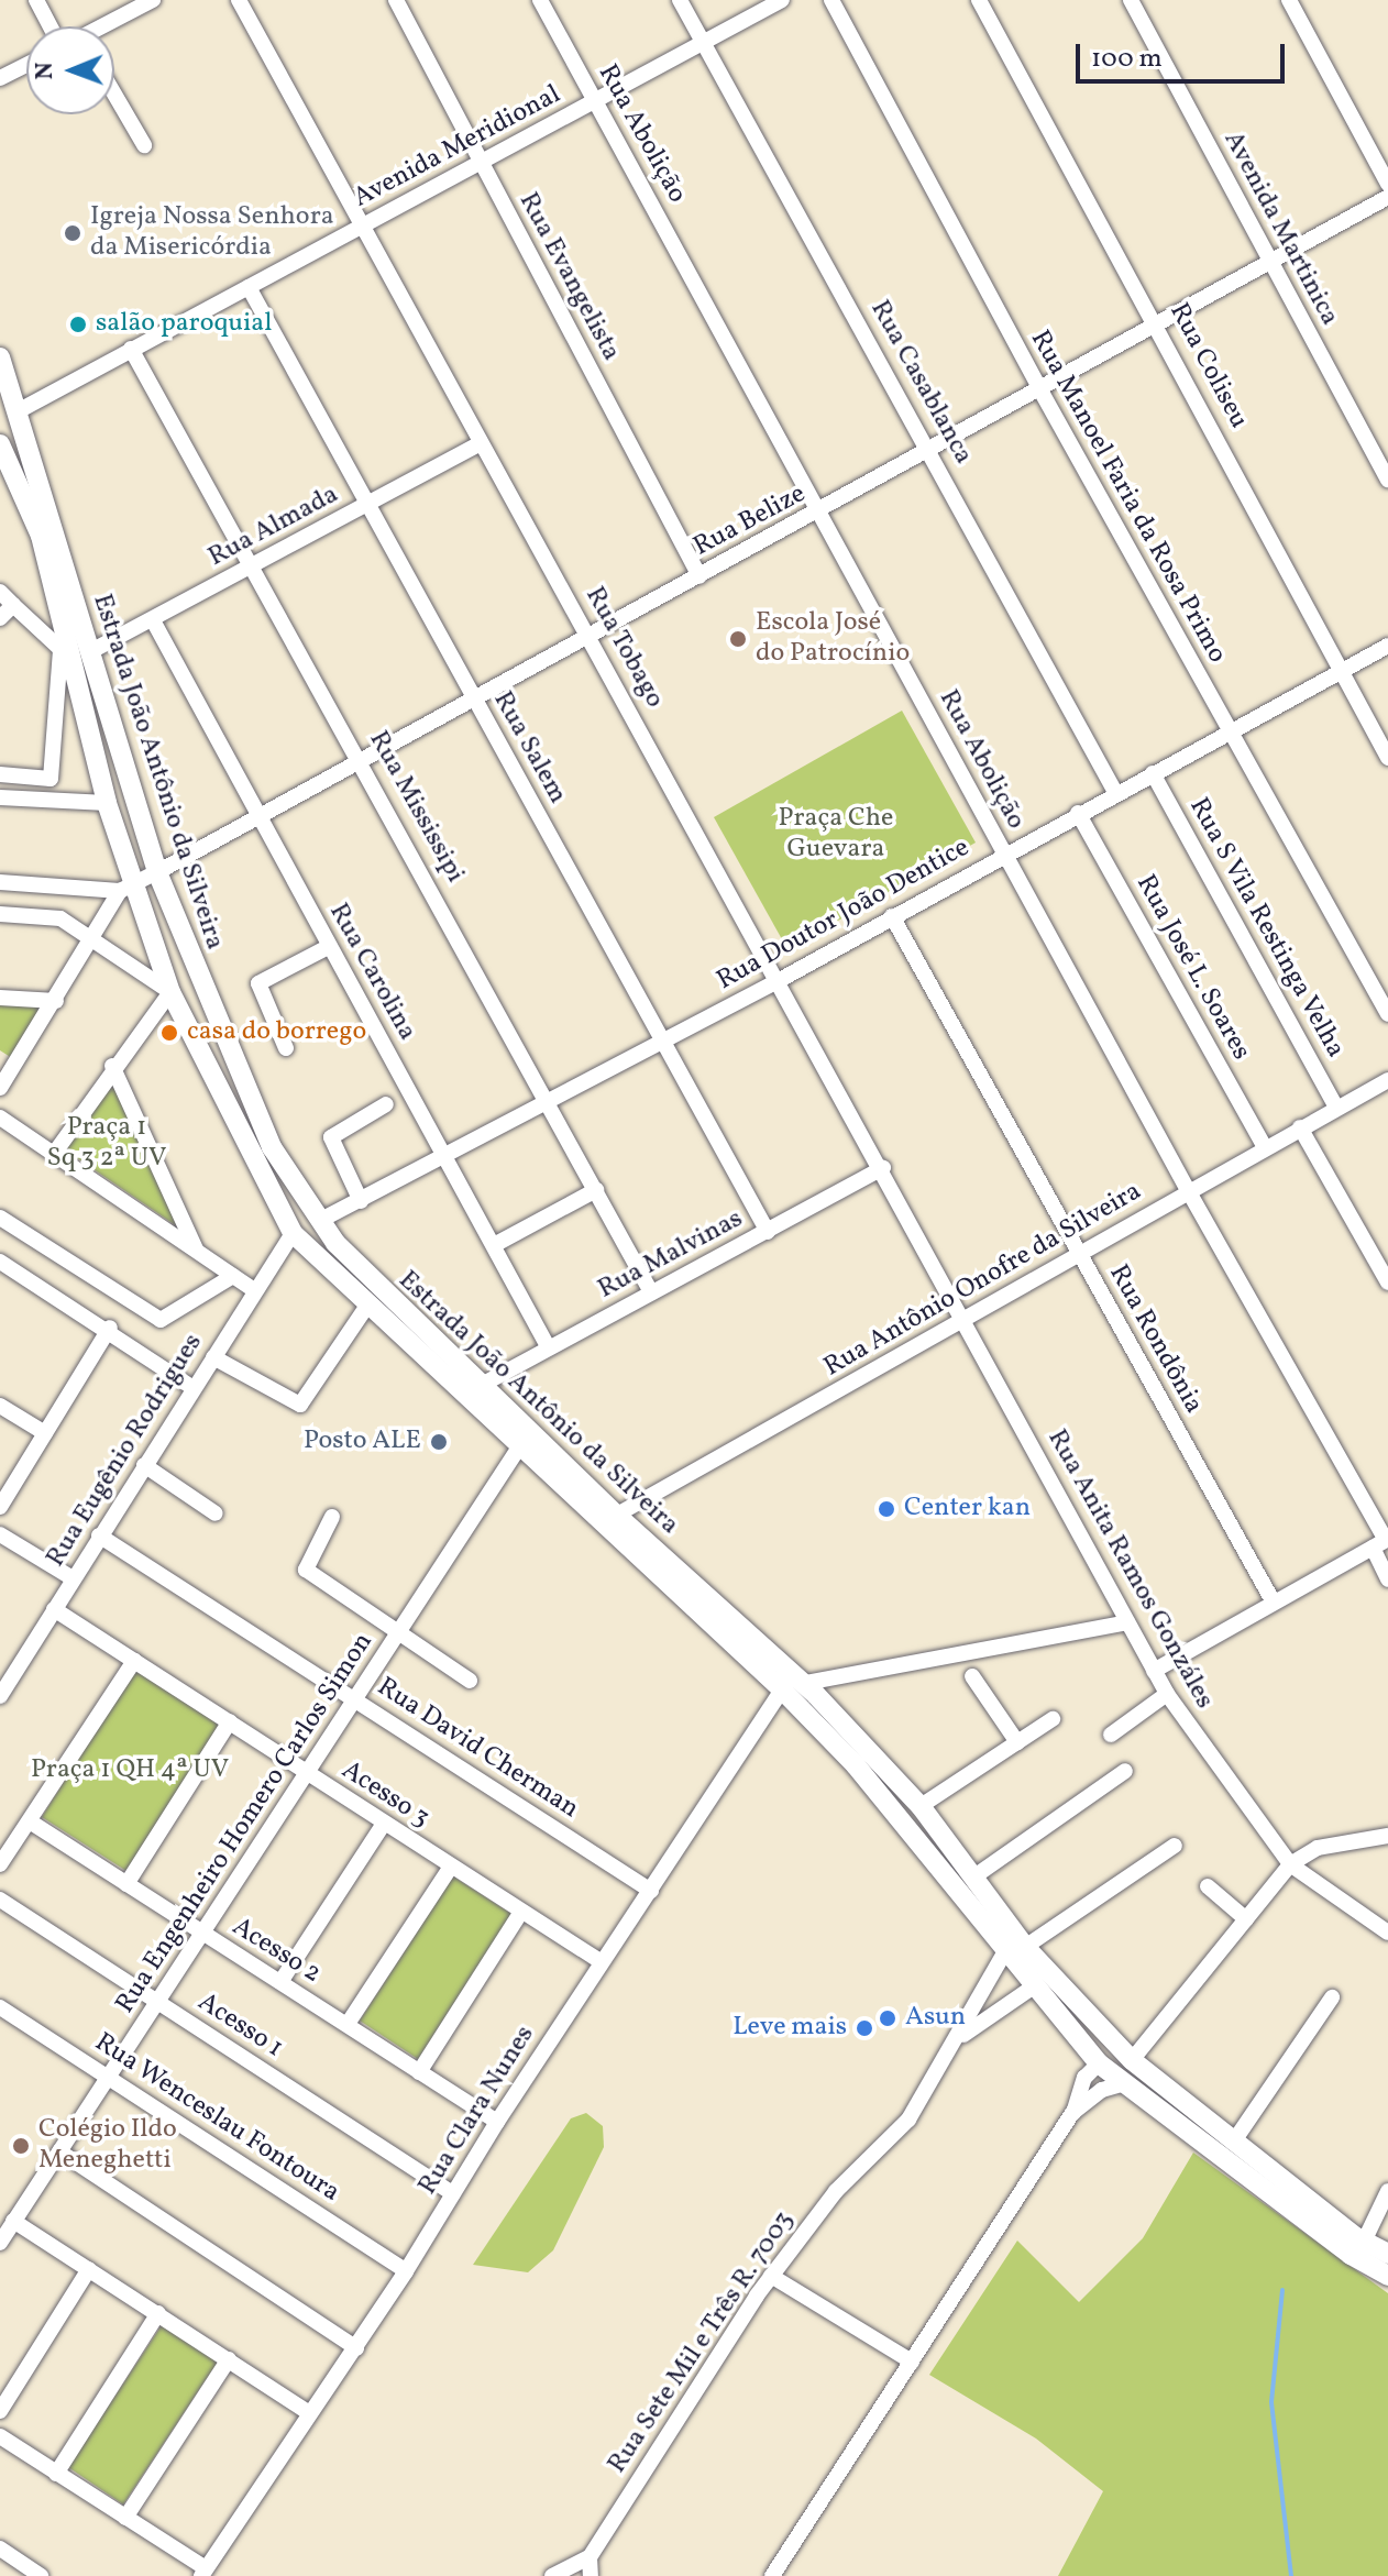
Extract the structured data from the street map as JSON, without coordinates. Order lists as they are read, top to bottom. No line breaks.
{"streets":{"main road":["Estrada João Antônio da Silveira"],"street":["Rua Abolição","Avenida Meridional","Avenida Martinica","Rua Evangelista","Rua Coliseu","Rua Casablanca","Rua Manoel Faria da Rosa Primo","Rua Belize","Rua Almada","Rua Tobago","Rua Salem","Rua Mississipi","Rua Doutor João Dentice","Rua S Vila Restinga Velha","Rua José L. Soares","Rua Carolina","Rua Malvinas","Rua Antônio Onofre da Silveira","Rua Rondônia","Rua Eugênio Rodrigues","Rua Anita Ramos Gonzáles","Rua David Cherman","Acesso 3","Rua Engenheiro Homero Carlos Simon","Acesso 2","Acesso 1","Rua Clara Nunes","Rua Wenceslau Fontoura","Rua Sete Mil e Três R. 7003"]},"crossings":[["Rua Abolição","Avenida Meridional"],["Rua Abolição","Rua Belize"],["Rua Abolição","Rua Doutor João Dentice"],["Rua Abolição","Rua Antônio Onofre da Silveira"],["Avenida Meridional","Rua Evangelista"],["Avenida Meridional","Rua Casablanca"],["Avenida Meridional","Rua Tobago"],["Avenida Meridional","Rua Salem"],["Avenida Meridional","Estrada João Antônio da Silveira"],["Avenida Meridional","Rua Mississipi"],["Avenida Martinica","Rua Belize"],["Rua Evangelista","Rua Belize"],["Rua Coliseu","Rua Belize"],["Rua Coliseu","Rua Doutor João Dentice"],["Rua Casablanca","Rua Belize"],["Rua Casablanca","Rua Doutor João Dentice"],["Rua Manoel Faria da Rosa Primo","Rua Belize"],["Rua Manoel Faria da Rosa Primo","Rua Doutor João Dentice"],["Rua Belize","Rua Tobago"],["Rua Belize","Rua Salem"],["Rua Belize","Estrada João Antônio da Silveira"],["Rua Belize","Rua Mississipi"],["Rua Belize","Rua Carolina"],["Rua Almada","Rua Tobago"],["Rua Almada","Rua Salem"],["Rua Almada","Estrada João Antônio da Silveira"],["Rua Almada","Rua Mississipi"],["Rua Almada","Rua Carolina"],["Rua Tobago","Rua Doutor João Dentice"],["Rua Tobago","Rua Malvinas"],["Rua Tobago","Rua Antônio Onofre da Silveira"],["Rua Tobago","Rua Anita Ramos Gonzáles"],["Rua Salem","Rua Doutor João Dentice"],["Rua Salem","Rua Malvinas"],["Estrada João Antônio da Silveira","Rua Doutor João Dentice"],["Estrada João Antônio da Silveira","Rua Malvinas"],["Estrada João Antônio da Silveira","Rua Antônio Onofre da Silveira"],["Estrada João Antônio da Silveira","Rua Eugênio Rodrigues"],["Estrada João Antônio da Silveira","Rua Engenheiro Homero Carlos Simon"],["Estrada João Antônio da Silveira","Rua Clara Nunes"],["Estrada João Antônio da Silveira","Rua Sete Mil e Três R. 7003"],["Rua Mississipi","Rua Doutor João Dentice"],["Rua Mississipi","Rua Malvinas"],["Rua Doutor João Dentice","Rua S Vila Restinga Velha"],["Rua Doutor João Dentice","Rua José L. Soares"],["Rua Doutor João Dentice","Rua Carolina"],["Rua Doutor João Dentice","Rua Rondônia"],["Rua S Vila Restinga Velha","Rua Antônio Onofre da Silveira"],["Rua José L. Soares","Rua Antônio Onofre da Silveira"],["Rua Carolina","Rua Malvinas"],["Rua Antônio Onofre da Silveira","Rua Rondônia"],["Rua Antônio Onofre da Silveira","Rua Anita Ramos Gonzáles"],["Rua Eugênio Rodrigues","Rua David Cherman"],["Rua Eugênio Rodrigues","Acesso 3"],["Rua David Cherman","Rua Engenheiro Homero Carlos Simon"],["Rua David Cherman","Rua Clara Nunes"],["Acesso 3","Rua Engenheiro Homero Carlos Simon"],["Acesso 3","Rua Clara Nunes"],["Rua Engenheiro Homero Carlos Simon","Acesso 2"],["Rua Engenheiro Homero Carlos Simon","Acesso 1"],["Rua Engenheiro Homero Carlos Simon","Rua Wenceslau Fontoura"],["Acesso 2","Rua Clara Nunes"],["Acesso 1","Rua Clara Nunes"],["Rua Clara Nunes","Rua Wenceslau Fontoura"]],"parks":["Praça Che Guevara","Praça 1 Sq 3 2ª UV","Praça 1 QH 4ª UV"],"places":["Igreja Nossa Senhora da Misericórdia","salão paroquial","Escola José do Patrocínio","casa do borrego","Posto ALE","Center kan","Asun","Leve mais","Colégio Ildo Meneghetti"],"scale_bar":"100 m","north":"left"}
